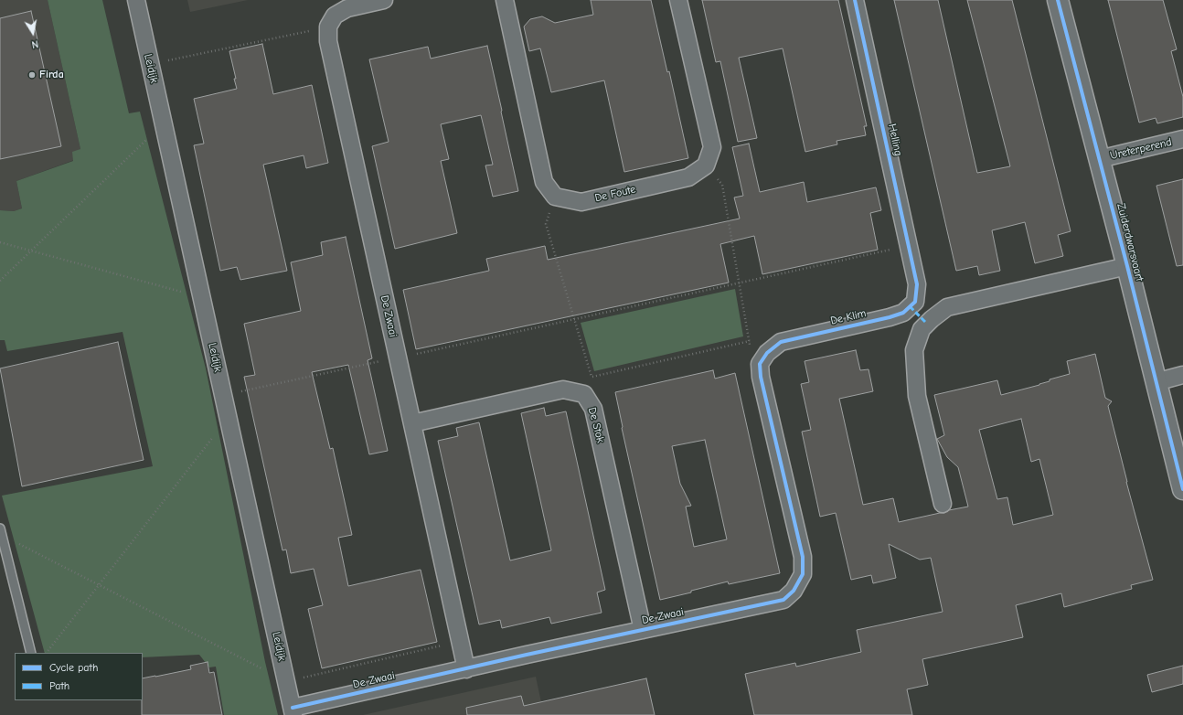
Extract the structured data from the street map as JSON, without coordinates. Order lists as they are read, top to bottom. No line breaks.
{"streets":{"main road":["Zuiderdwarsvaart"],"street":["Leidijk","Helling","Ureterperend","De Foute","De Zwaai","De Klim","De Stok"]},"crossings":[["Leidijk","De Zwaai"],["Helling","De Klim"],["Ureterperend","Zuiderdwarsvaart"],["De Zwaai","De Klim"],["De Zwaai","De Stok"]],"places":["Firda"],"legend":["Cycle path","Path"],"north":"bottom"}
